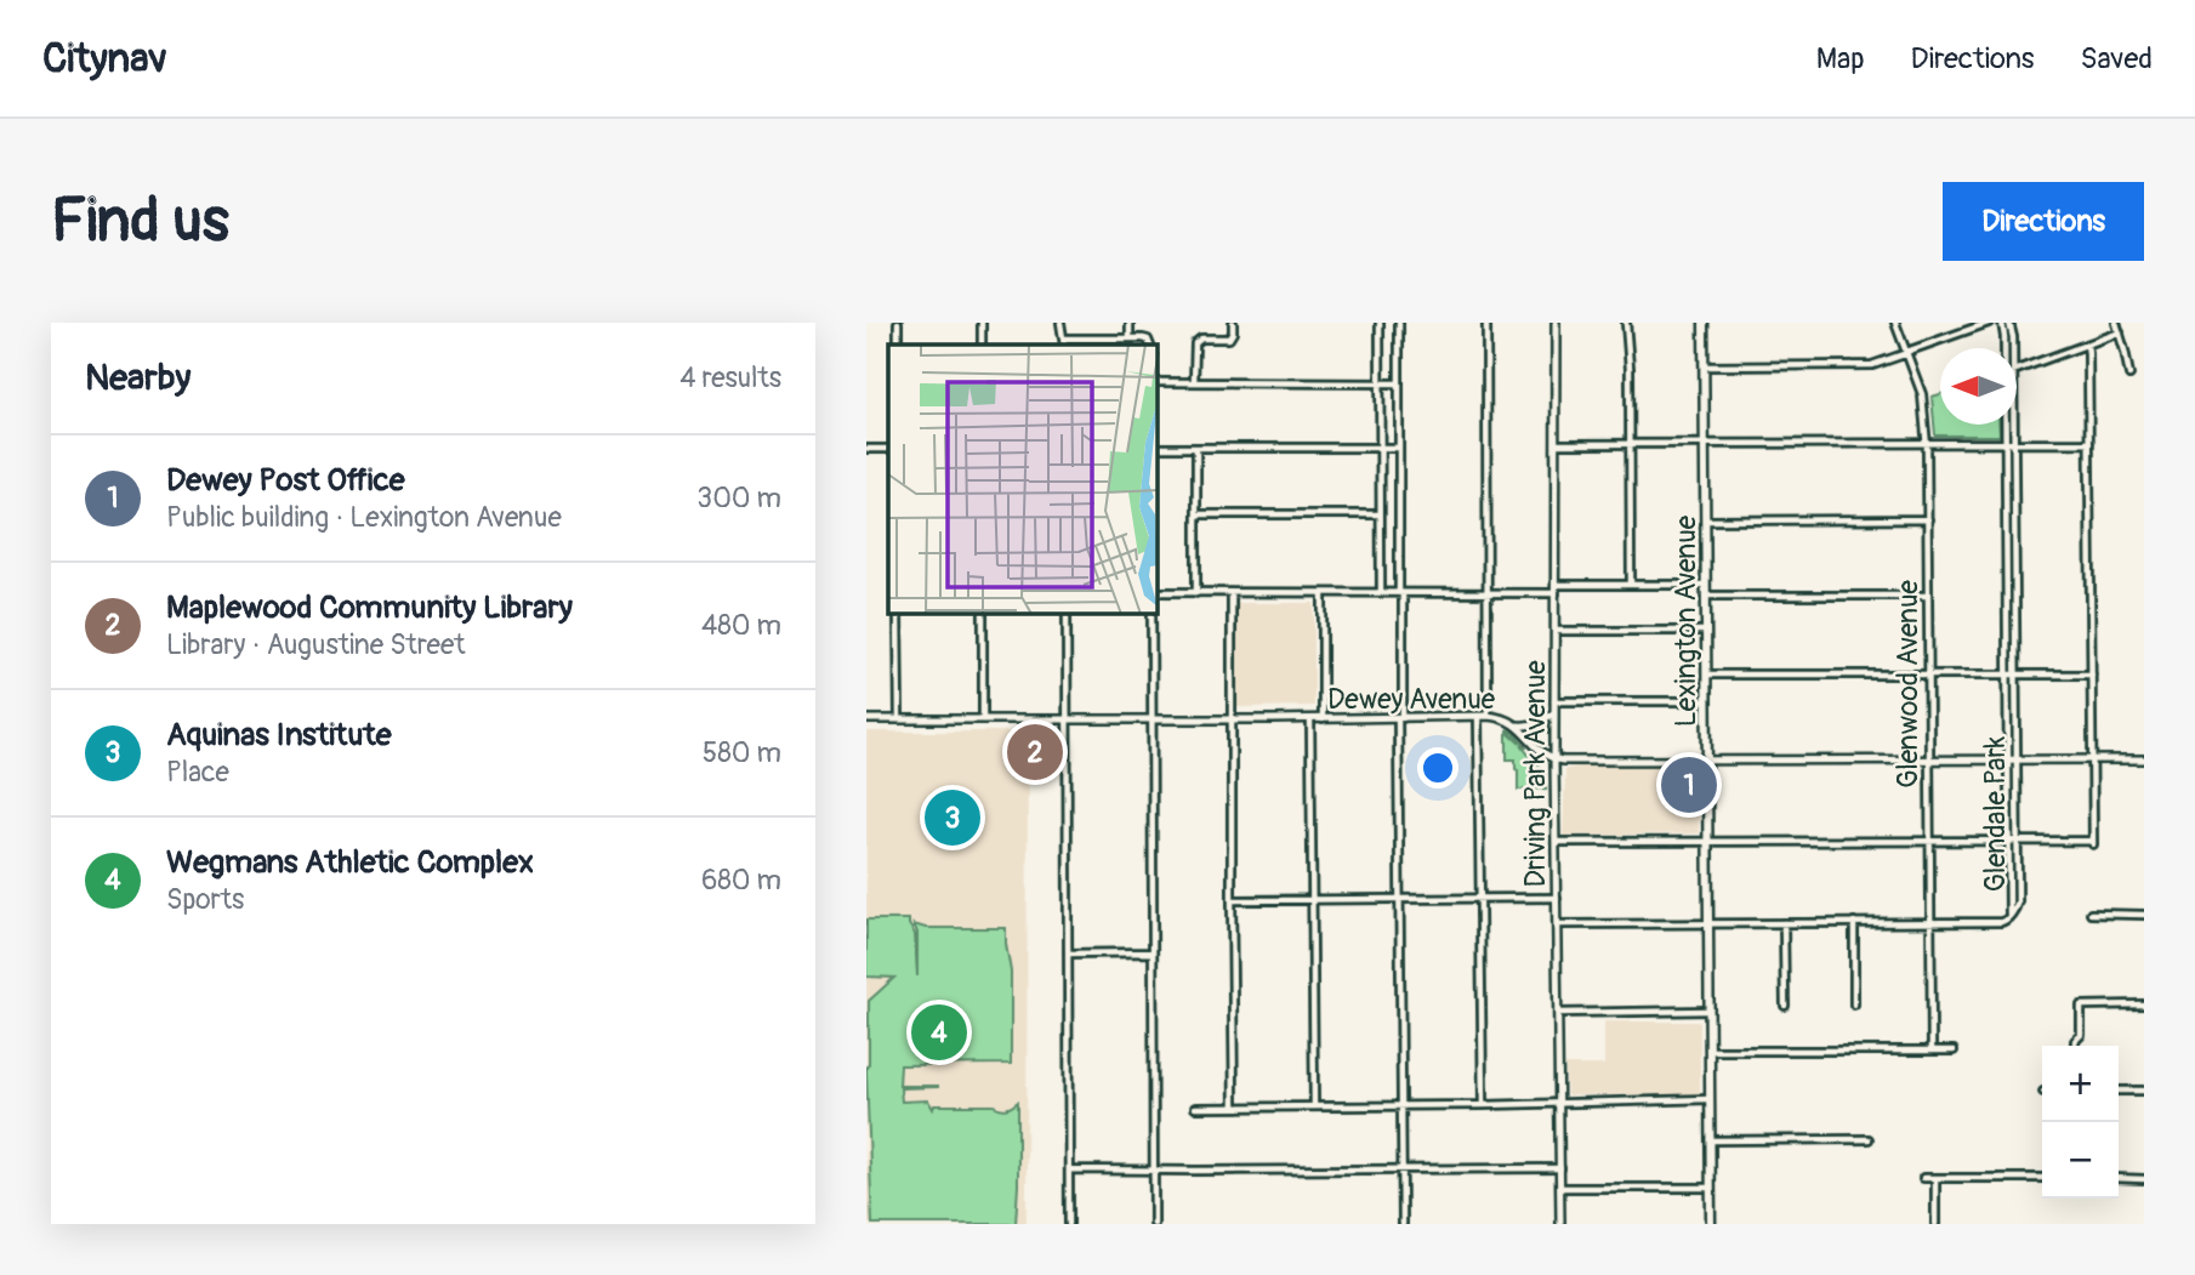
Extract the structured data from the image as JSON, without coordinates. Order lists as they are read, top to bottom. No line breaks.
{"streets":{"main road":["Lexington Avenue"],"street":["Glenwood Avenue","Dewey Avenue","Driving Park Avenue","Glendale Park"]},"crossings":[["Glenwood Avenue","Glendale Park"],["Dewey Avenue","Driving Park Avenue"]],"north":"left","page":{"header":"Citynav","nav":["Map","Directions","Saved"],"buttons":"Directions","title":"Find us","heading":["Nearby","4 results"],"list":[{"mark":"1","name":"Dewey Post Office","note":"Public building · Lexington Avenue","value":"300 m"},{"mark":"2","name":"Maplewood Community Library","note":"Library · Augustine Street","value":"480 m"},{"mark":"3","name":"Aquinas Institute","note":"Place","value":"580 m"},{"mark":"4","name":"Wegmans Athletic Complex","note":"Sports","value":"680 m"}],"pins":["2","1","3","4"],"map_buttons":["+","−"]}}
